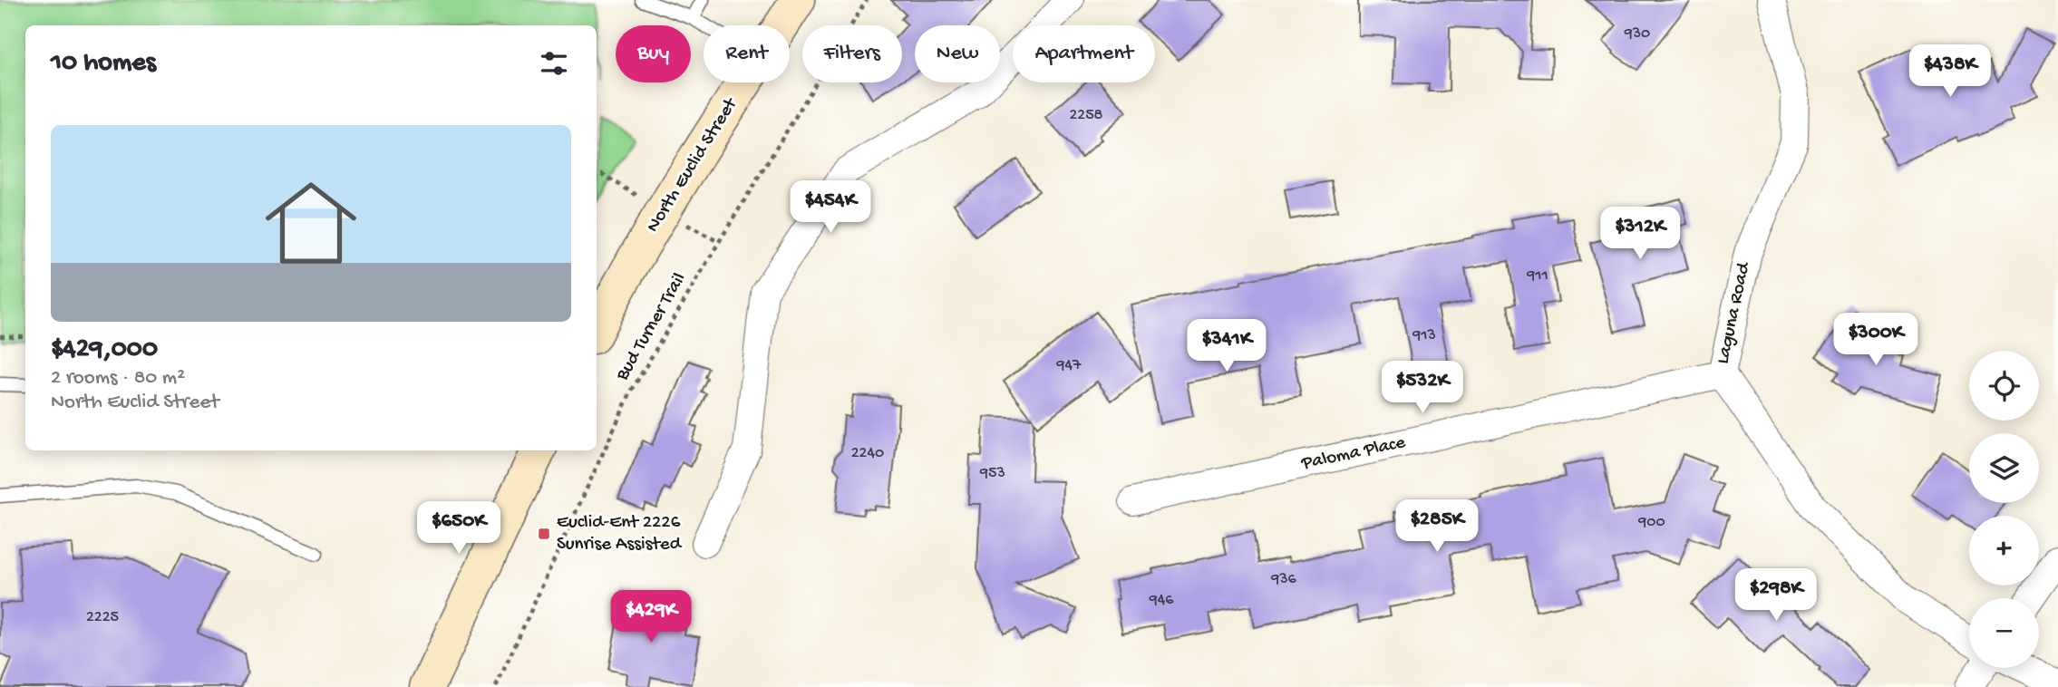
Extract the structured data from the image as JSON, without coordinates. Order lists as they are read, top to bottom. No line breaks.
{"streets":{"main road":["North Euclid Street"],"street":["Laguna Road","Paloma Place"],"path":["Bud Turner Trail"]},"crossings":[["Laguna Road","Paloma Place"]],"places":{"transit":["Euclid-Ent 2226 Sunrise Assisted"]},"house_numbers":["930","2258","911","913","947","2240","953","900","936","946","2225"],"page":{"chip":["Buy","Rent","Filters","New","Apartment"],"heading":"10 homes","price":["$438K","$454K","$312K","$300K","$341K","$532K","$285K","$650K","$298K","$429K"],"list":[{"name":"$429,000","note":"2 rooms · 80 m² · North Euclid Street"}],"map_buttons":["+","−"]}}
